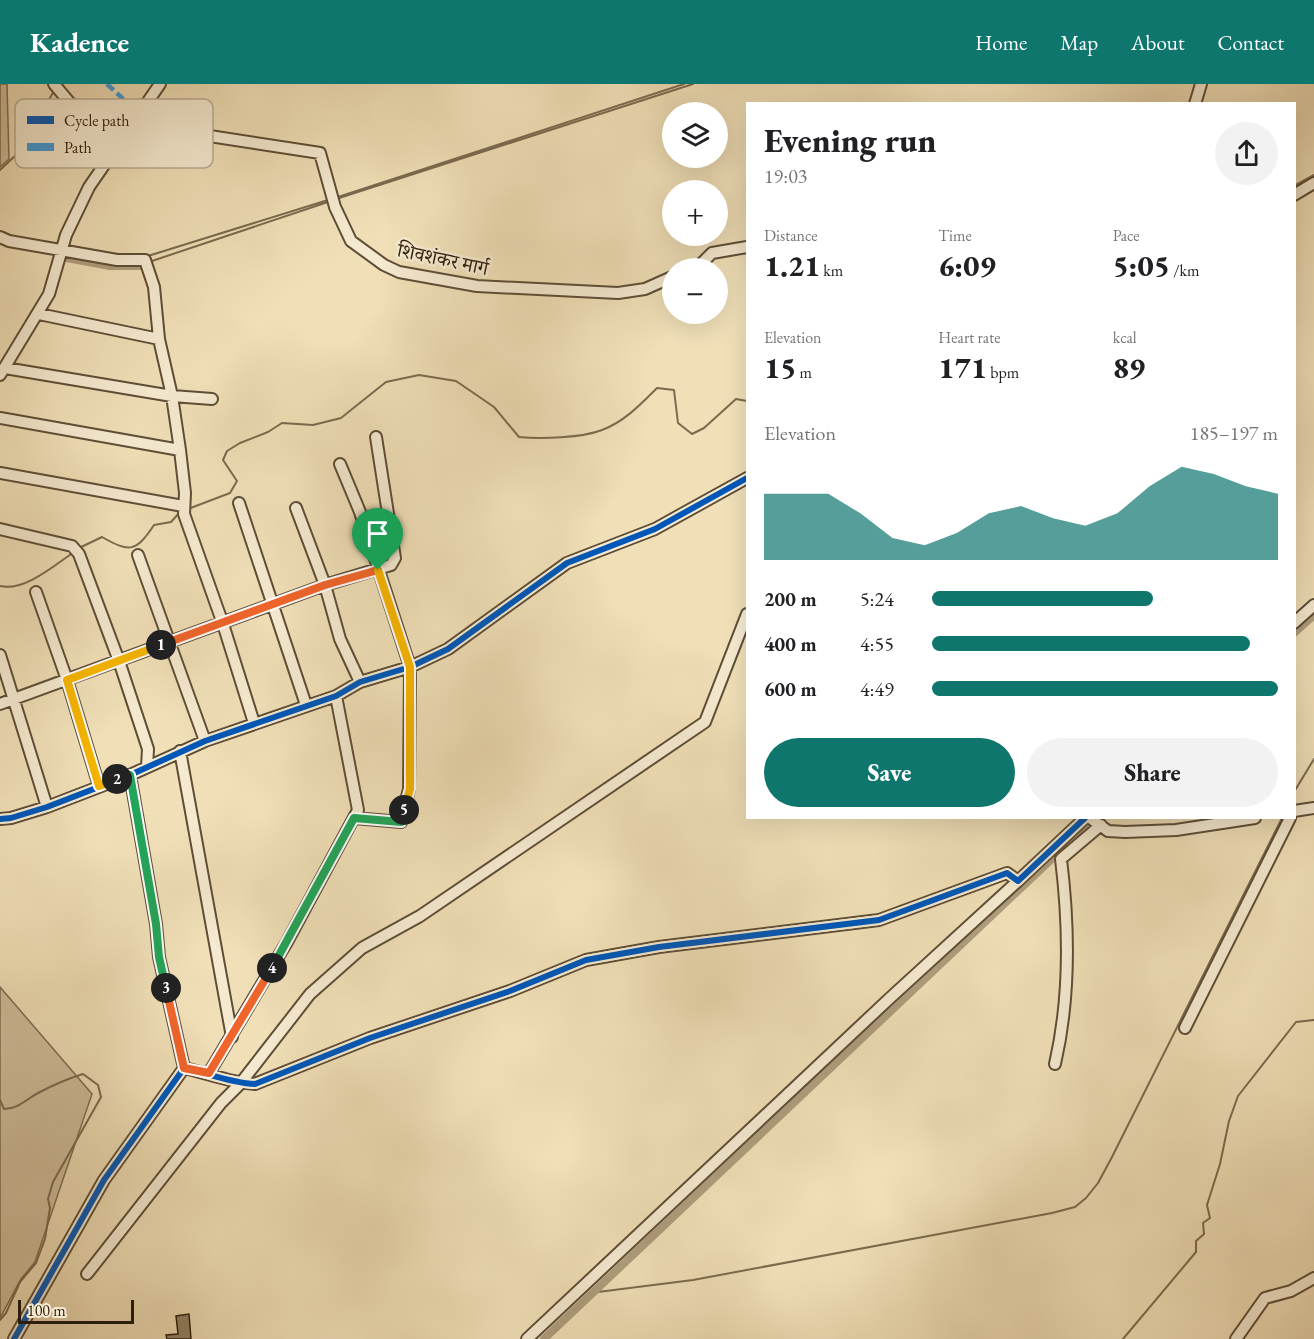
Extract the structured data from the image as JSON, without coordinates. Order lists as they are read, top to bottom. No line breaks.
{"streets":{"street":["शिवशंकर मार्ग"]},"legend":["Cycle path","Path"],"scale_bar":"100 m","page":{"header":"Kadence","nav":["Home","Map","About","Contact"],"map_buttons":["+","−"],"heading":["Evening run","19:03"],"stats":[["Distance","1.21 km"],["Time","6:09"],["Pace","5:05 /km"],["Elevation","15 m"],["Heart rate","171 bpm"],["kcal","89"]],"chart":["Elevation","185–197 m"],"list":[{"name":"200 m","note":"5:24"},{"name":"400 m","note":"4:55"},{"name":"600 m","note":"4:49"}],"pins":["1","2","5","4","3"],"buttons":["Save","Share"],"scale":"100 m"}}
